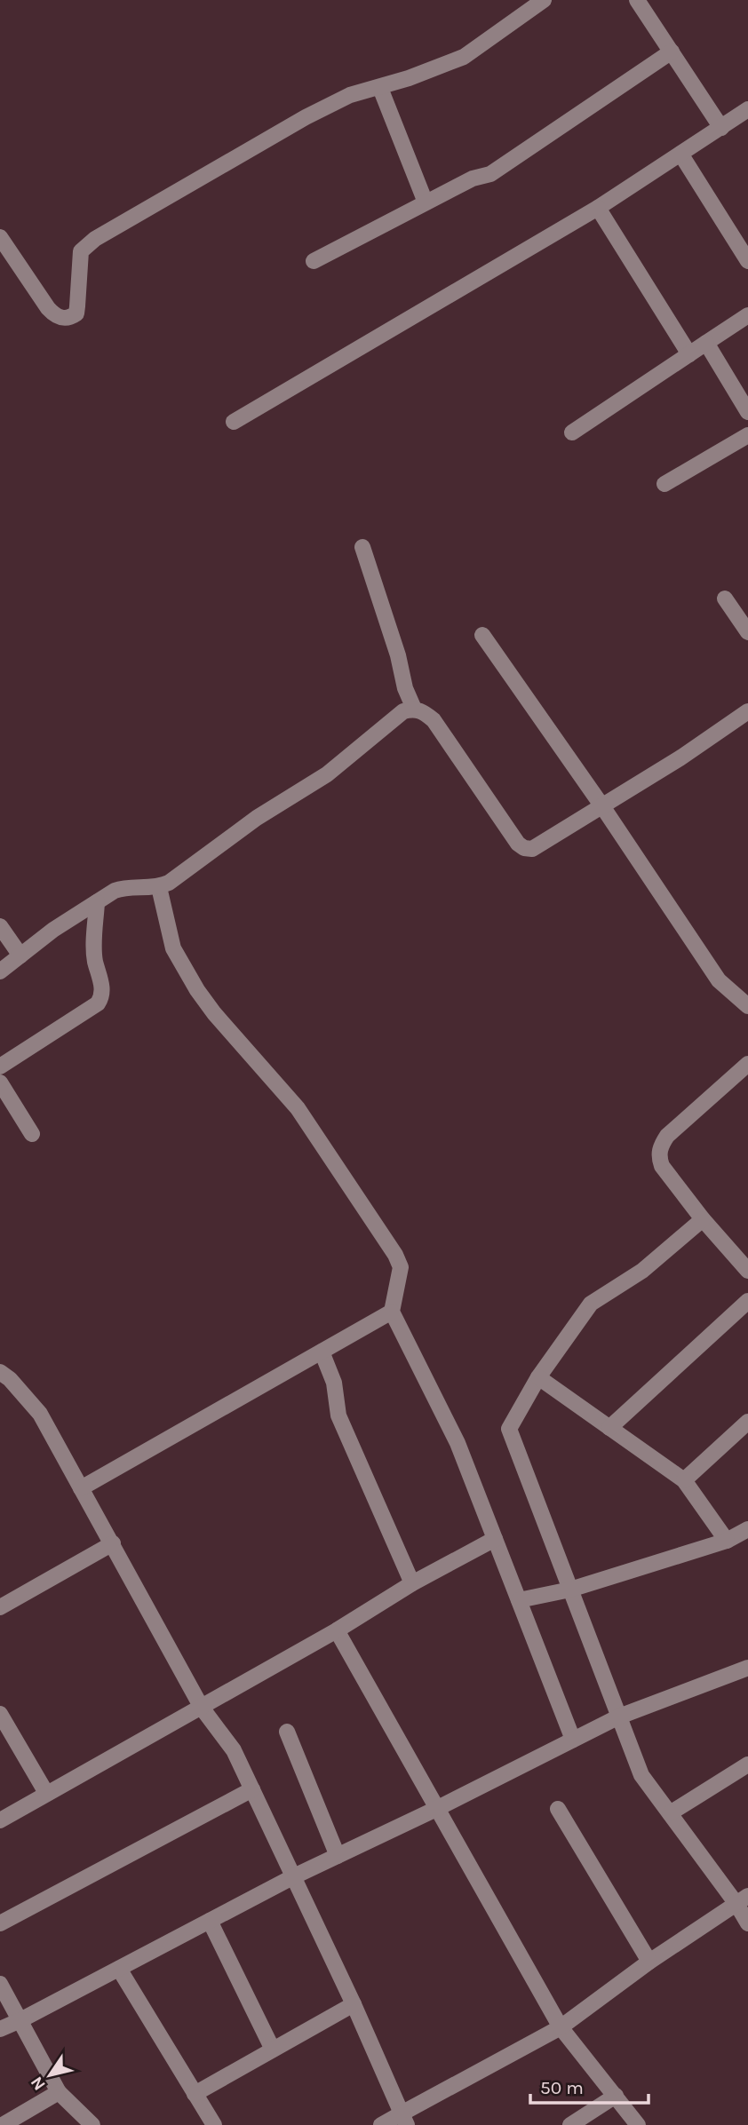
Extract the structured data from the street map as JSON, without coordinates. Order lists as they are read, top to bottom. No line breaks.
{"scale_bar":"50 m","north":"bottom left"}
